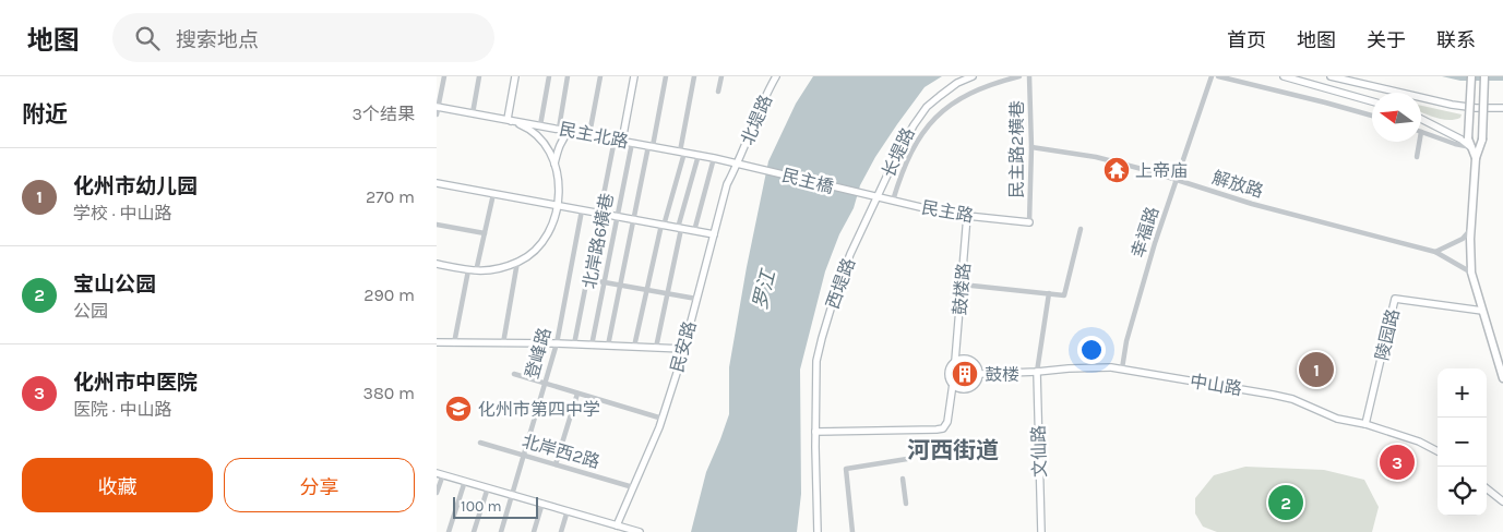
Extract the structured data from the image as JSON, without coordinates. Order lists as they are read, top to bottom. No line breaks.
{"streets":{"street":["北堤路","民主北路","民主路2横巷","长堤路","民主橋","解放路","民主路","幸福路","北岸路6橫巷","西堤路","鼓楼路","陵园路","民安路","登峰路","中山路","北岸西2路","文仙路"]},"crossings":[["北堤路","民主北路"],["北堤路","民安路"],["民主北路","民主橋"],["民主北路","北岸路6橫巷"],["民主北路","民安路"],["民主路2横巷","解放路"],["民主路2横巷","民主路"],["长堤路","民主路"],["民主橋","民主路"],["解放路","幸福路"],["民主路","西堤路"],["民主路","鼓楼路"],["幸福路","中山路"],["鼓楼路","中山路"],["陵园路","中山路"],["民安路","北岸西2路"],["登峰路","北岸西2路"],["中山路","文仙路"]],"districts":["河西街道"],"water":["罗江"],"places":{"temple":["上帝庙"],"building":["鼓楼"],"school or university":["化州市第四中学"]},"scale_bar":"100 m","north":"left","page":{"header":"地图","search":"搜索地点","nav":["首页","地图","关于","联系"],"heading":["附近","3个结果"],"list":[{"mark":"1","name":"化州市幼儿园","note":"学校 · 中山路","value":"270 m"},{"mark":"2","name":"宝山公园","note":"公园","value":"290 m"},{"mark":"3","name":"化州市中医院","note":"医院 · 中山路","value":"380 m"}],"pins":["1","3","2"],"map_buttons":["+","−"],"buttons":["收藏","分享"],"scale":"100 m"}}
